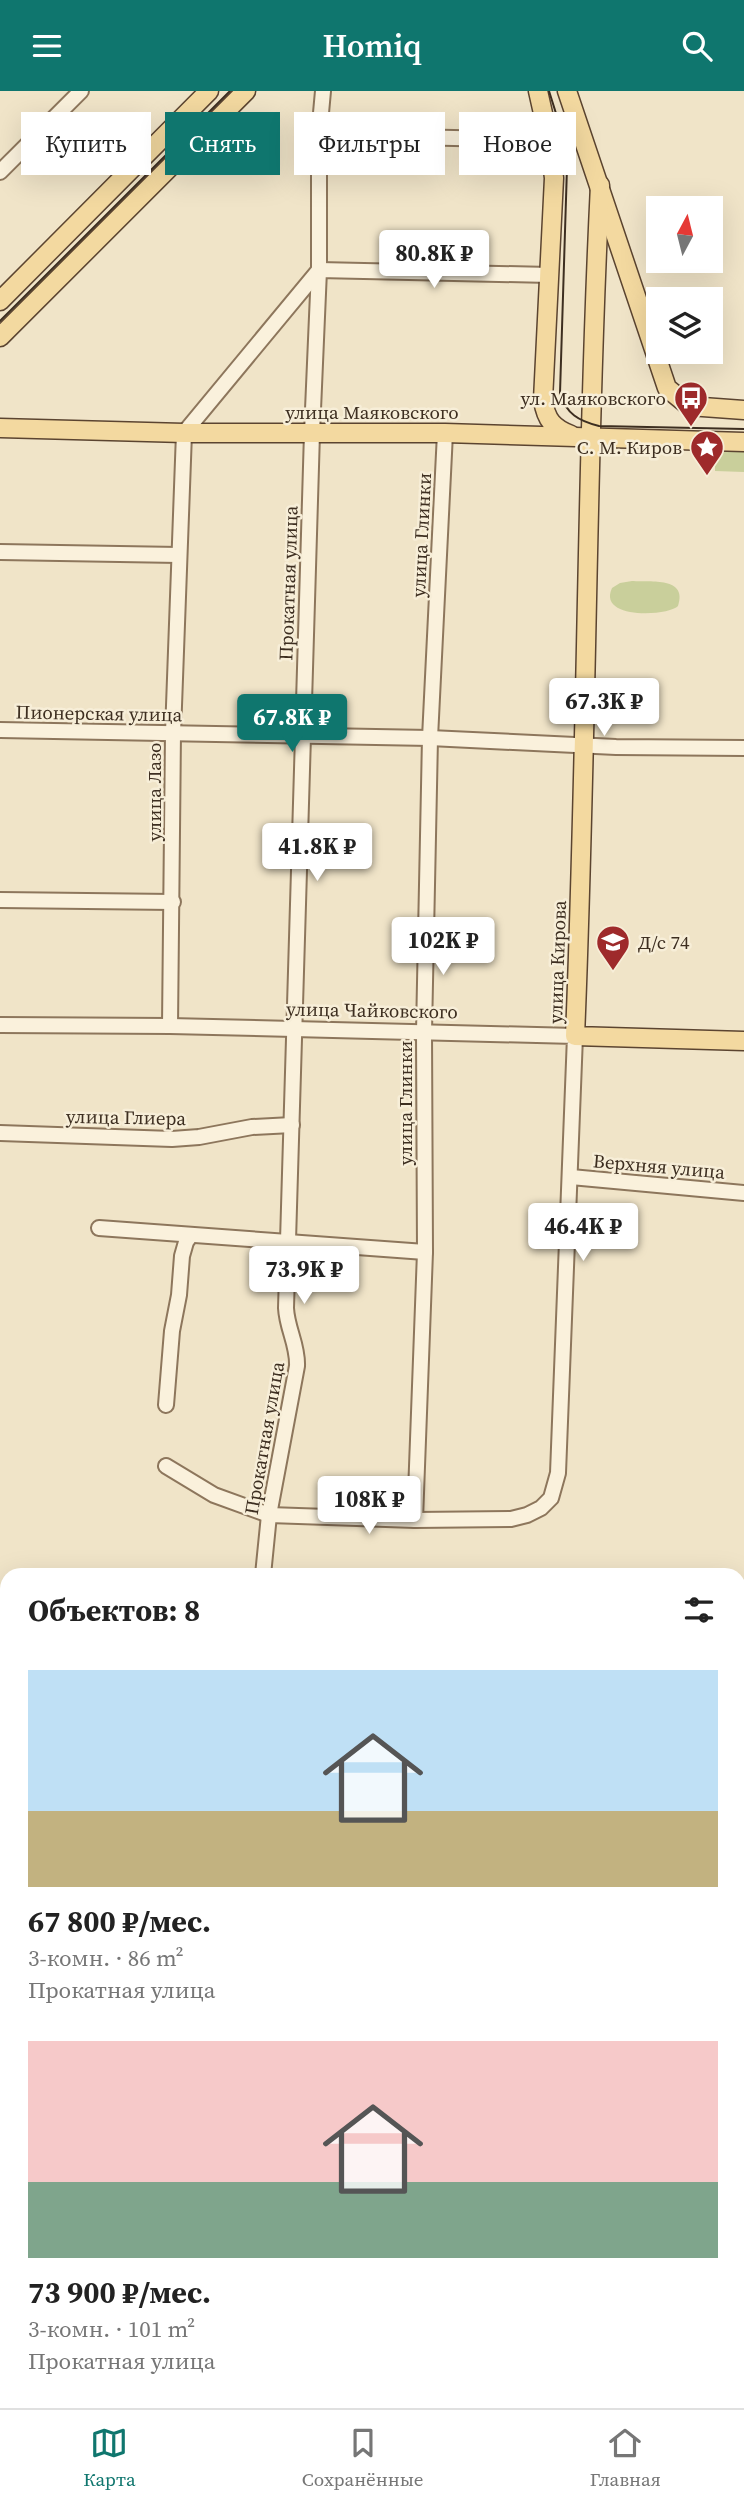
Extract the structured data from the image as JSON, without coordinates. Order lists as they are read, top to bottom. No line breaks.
{"streets":{"main road":["улица Маяковского","улица Кирова","улица Чайковского"],"street":["улица Глинки","Прокатная улица","Пионерская улица","улица Лазо","улица Глиера","Верхняя улица"]},"crossings":[["улица Маяковского","улица Глинки"],["улица Маяковского","Прокатная улица"],["улица Маяковского","улица Лазо"],["улица Маяковского","улица Кирова"],["улица Глинки","Пионерская улица"],["улица Глинки","улица Кирова"],["улица Глинки","улица Чайковского"],["Прокатная улица","Пионерская улица"],["Прокатная улица","улица Чайковского"],["Прокатная улица","улица Глиера"],["Пионерская улица","улица Лазо"],["Пионерская улица","улица Кирова"],["улица Лазо","улица Чайковского"],["улица Кирова","улица Чайковского"],["улица Кирова","Верхняя улица"]],"places":{"bus stop":["ул. Маяковского"],"place":["С. М. Киров"],"school or university":["Д/с 74"]},"north":"top","page":{"header":"Homiq","chip":["Купить","Снять","Фильтры","Новое"],"price":["80.8K ₽","67.3K ₽","67.8K ₽","41.8K ₽","102K ₽","46.4K ₽","73.9K ₽","108K ₽"],"heading":"Объектов: 8","list":[{"name":"67 800 ₽/мес.","note":"3-комн. · 86 m² · Прокатная улица"},{"name":"73 900 ₽/мес.","note":"3-комн. · 101 m² · Прокатная улица"}],"tabs":["Карта","Сохранённые","Главная"]}}
